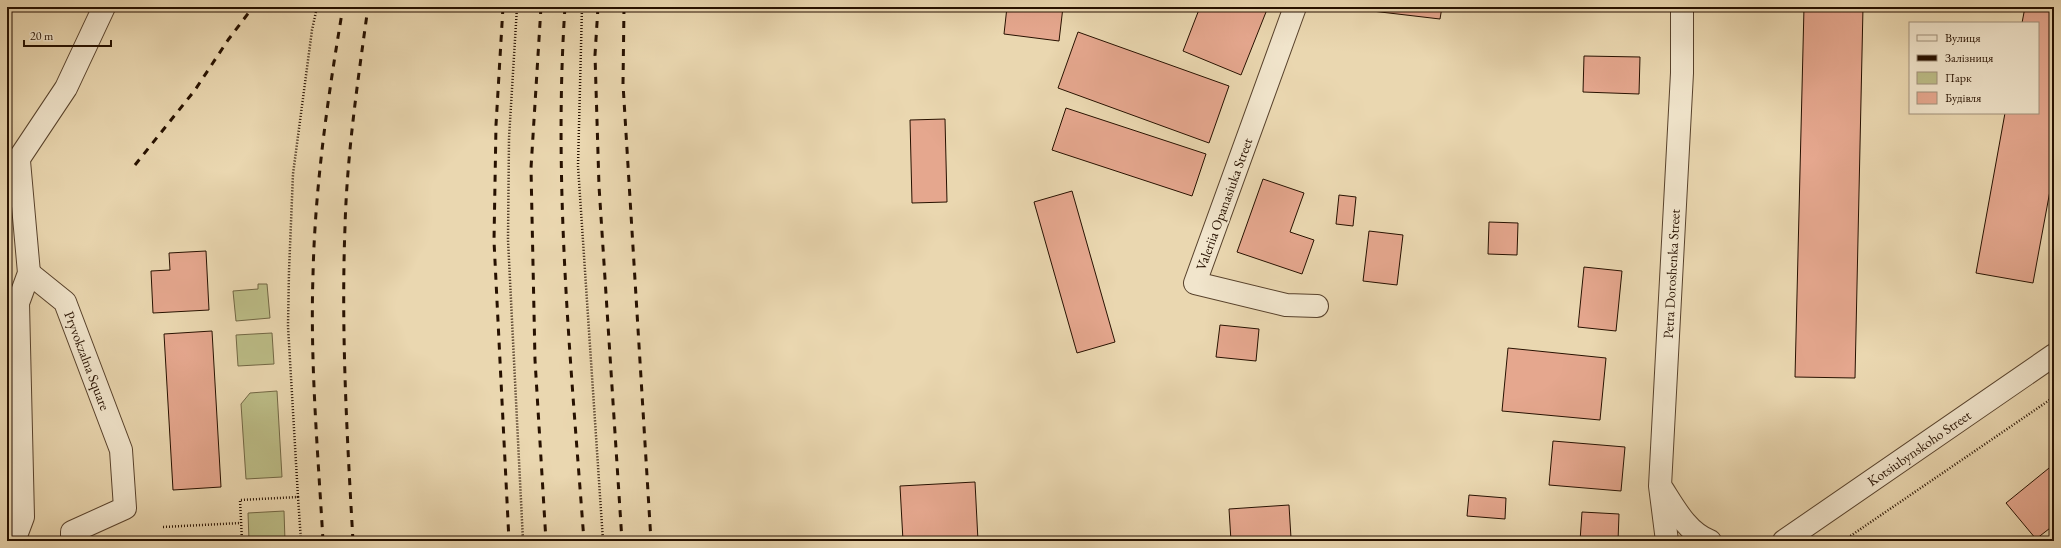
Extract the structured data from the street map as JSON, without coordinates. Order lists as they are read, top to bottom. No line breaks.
{"streets":{"street":["Valeriia Opanasiuka Street","Petra Doroshenka Street","Pryvokzalna Square","Kotsiubynskoho Street"]},"legend":["Вулиця","Залізниця","Парк","Будівля"],"scale_bar":"20 m"}
